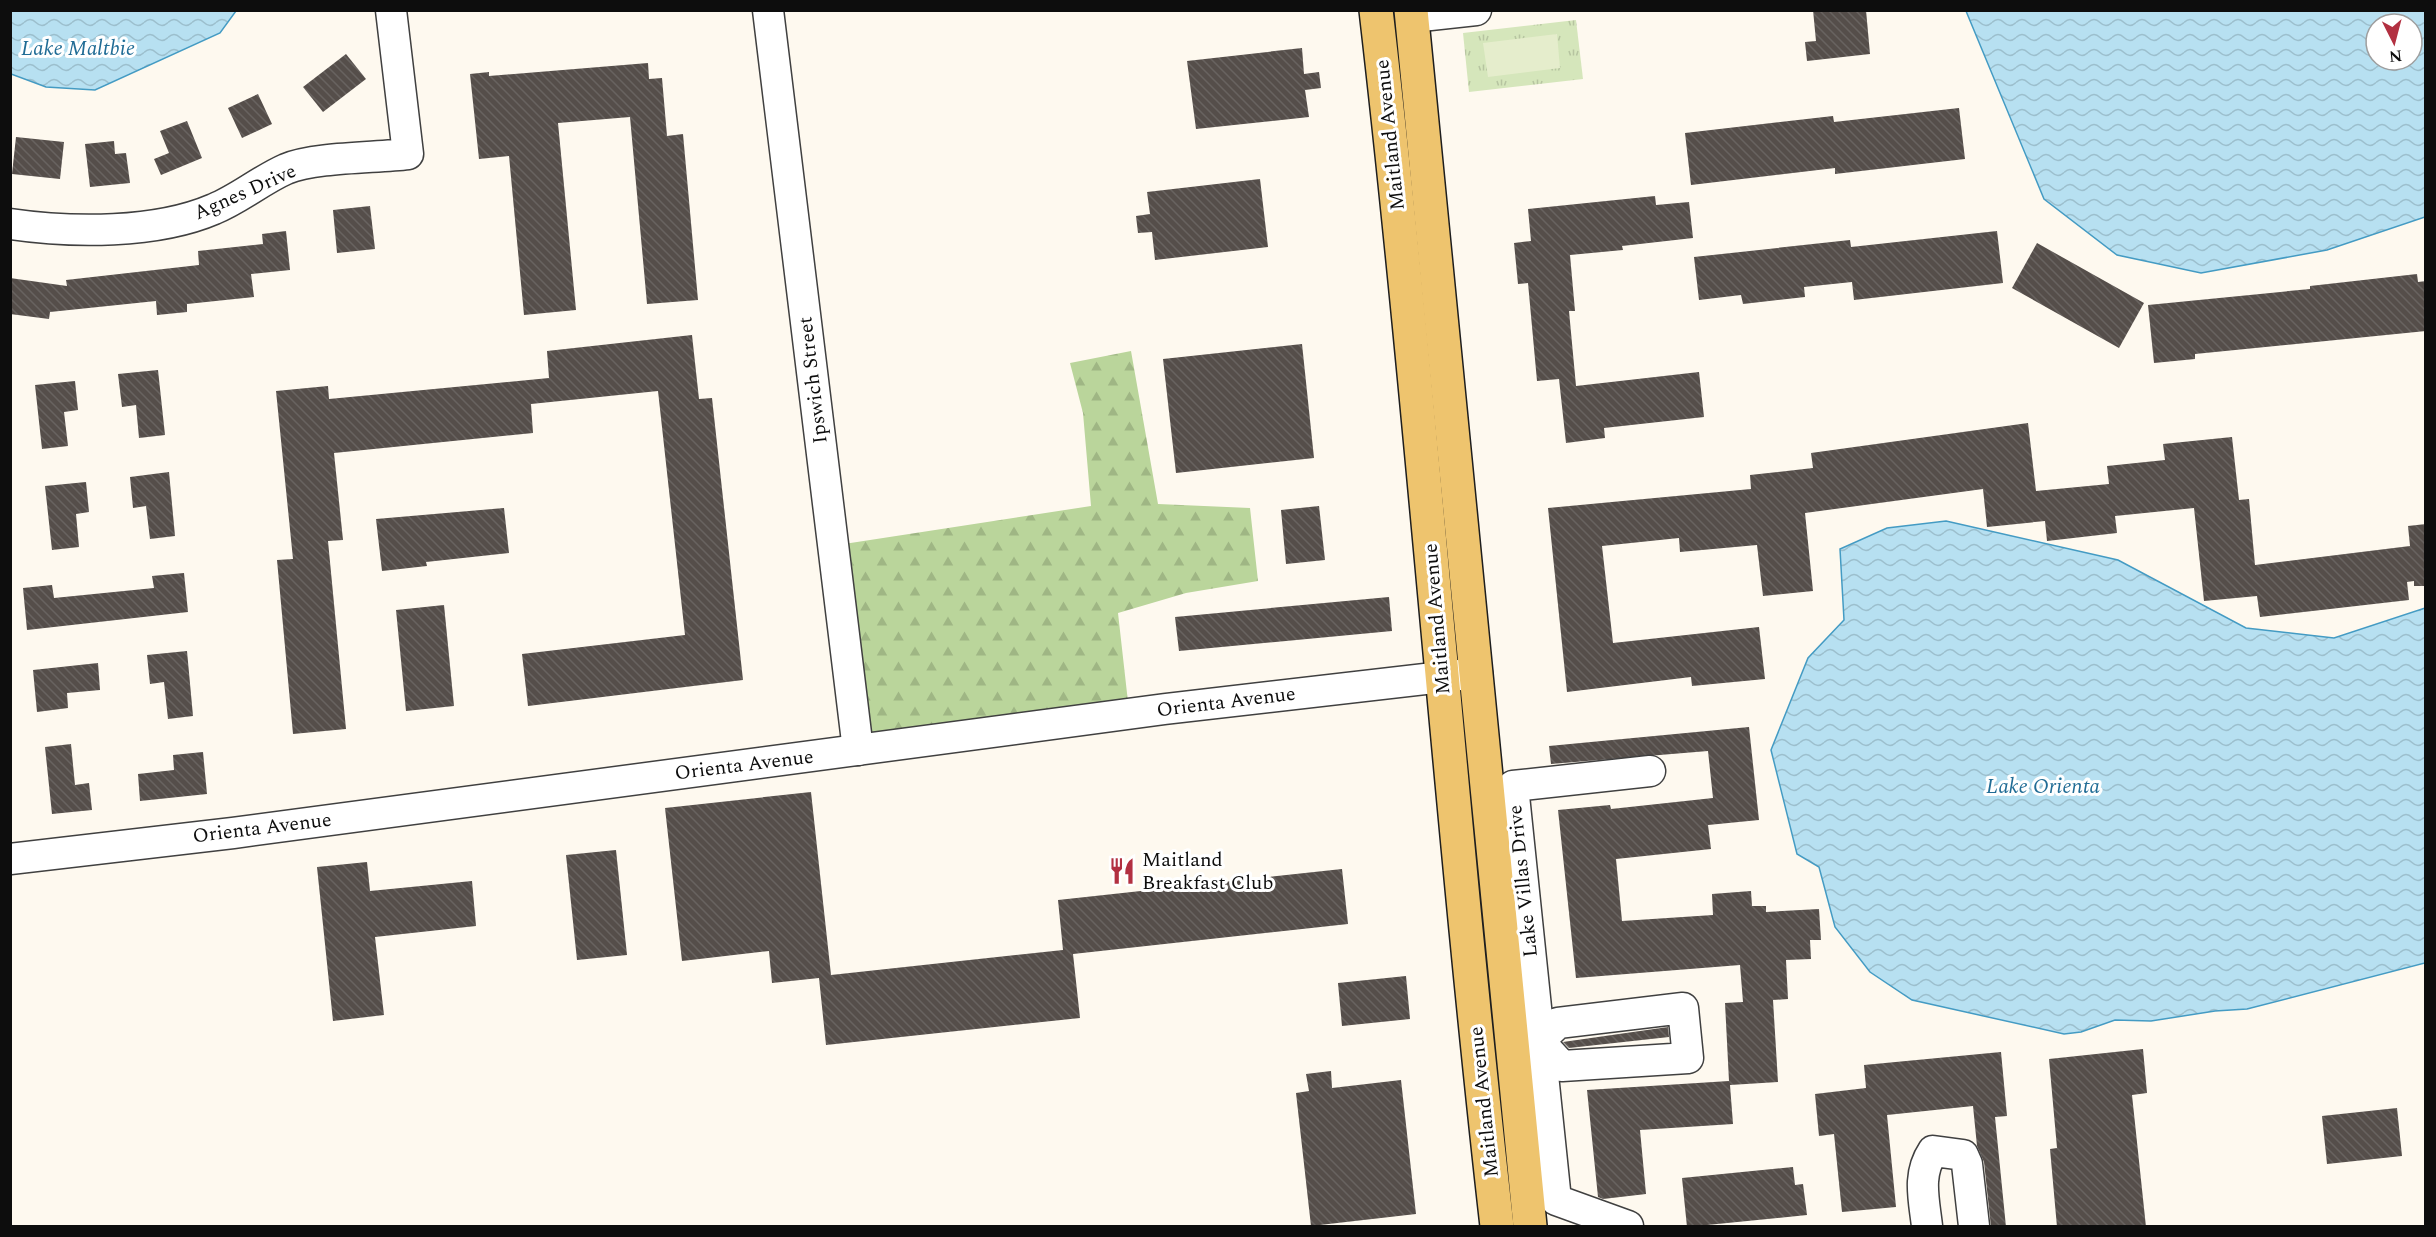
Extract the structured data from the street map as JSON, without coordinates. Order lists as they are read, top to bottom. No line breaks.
{"streets":{"main road":["Maitland Avenue"],"street":["Agnes Drive","Ipswich Street","Orienta Avenue","Lake Villas Drive"]},"crossings":[["Maitland Avenue","Orienta Avenue"],["Maitland Avenue","Lake Villas Drive"],["Ipswich Street","Orienta Avenue"]],"water":["Lake Maltbie","Lake Orienta"],"places":{"restaurant":["Maitland Breakfast Club"]},"north":"bottom"}
